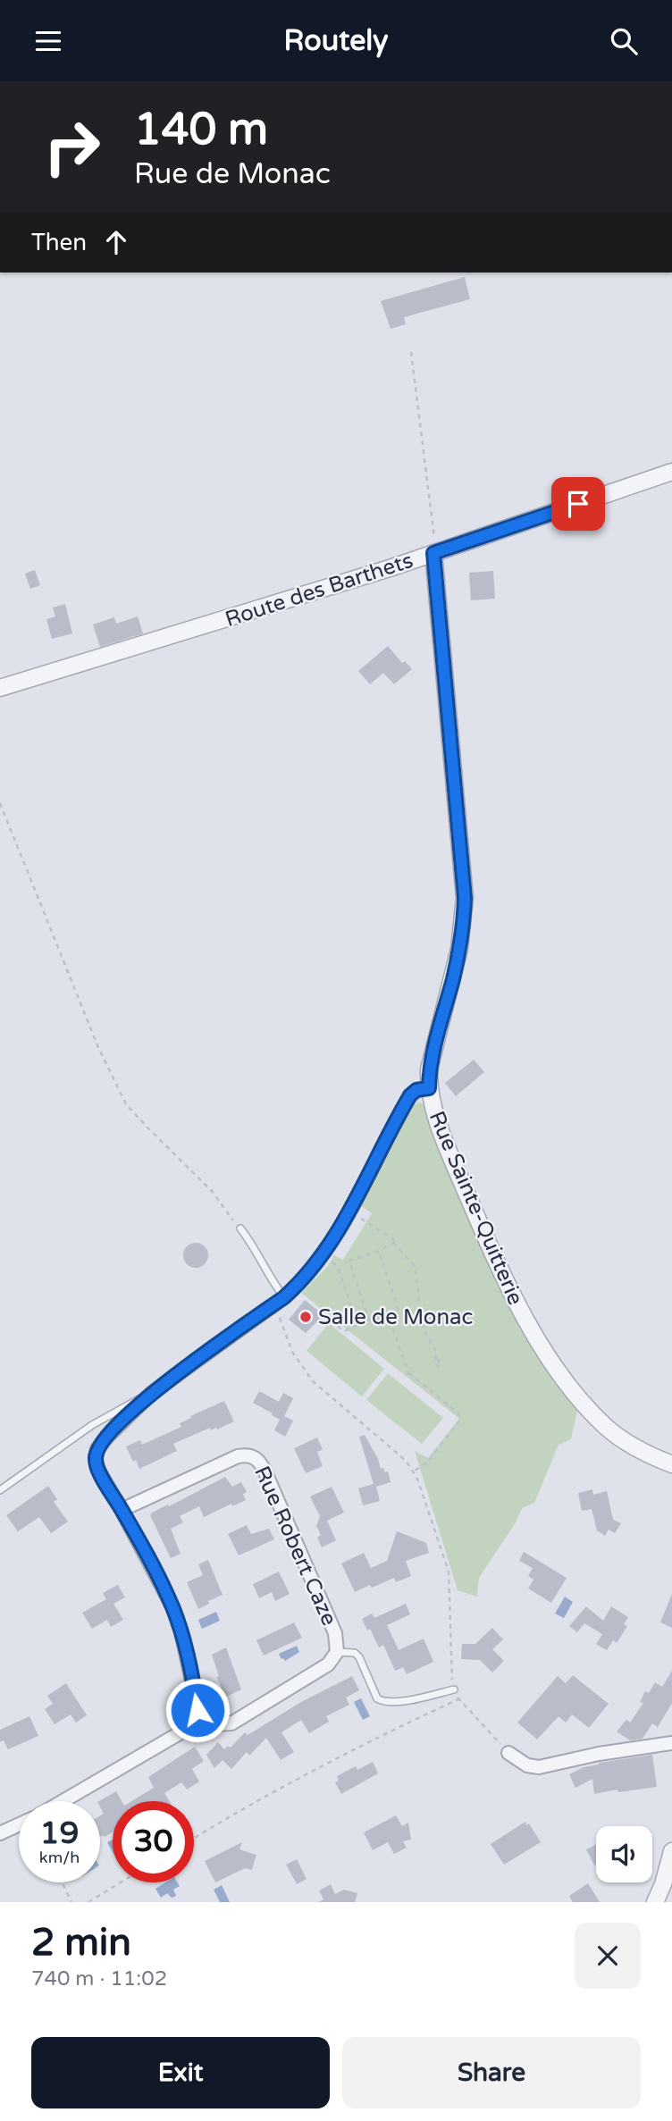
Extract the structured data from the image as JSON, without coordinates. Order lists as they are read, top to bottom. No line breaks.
{"streets":{"street":["Route des Barthets","Rue Sainte-Quitterie","Rue Robert Caze"]},"crossings":[["Route des Barthets","Rue Sainte-Quitterie"]],"places":["Salle de Monac"],"page":{"header":"Routely","turn":["140 m","Rue de Monac"],"then":"Then","speed":"19 km/h","limit":"30","heading":["2 min","740 m · 11:02"],"buttons":["Exit","Share"]}}
